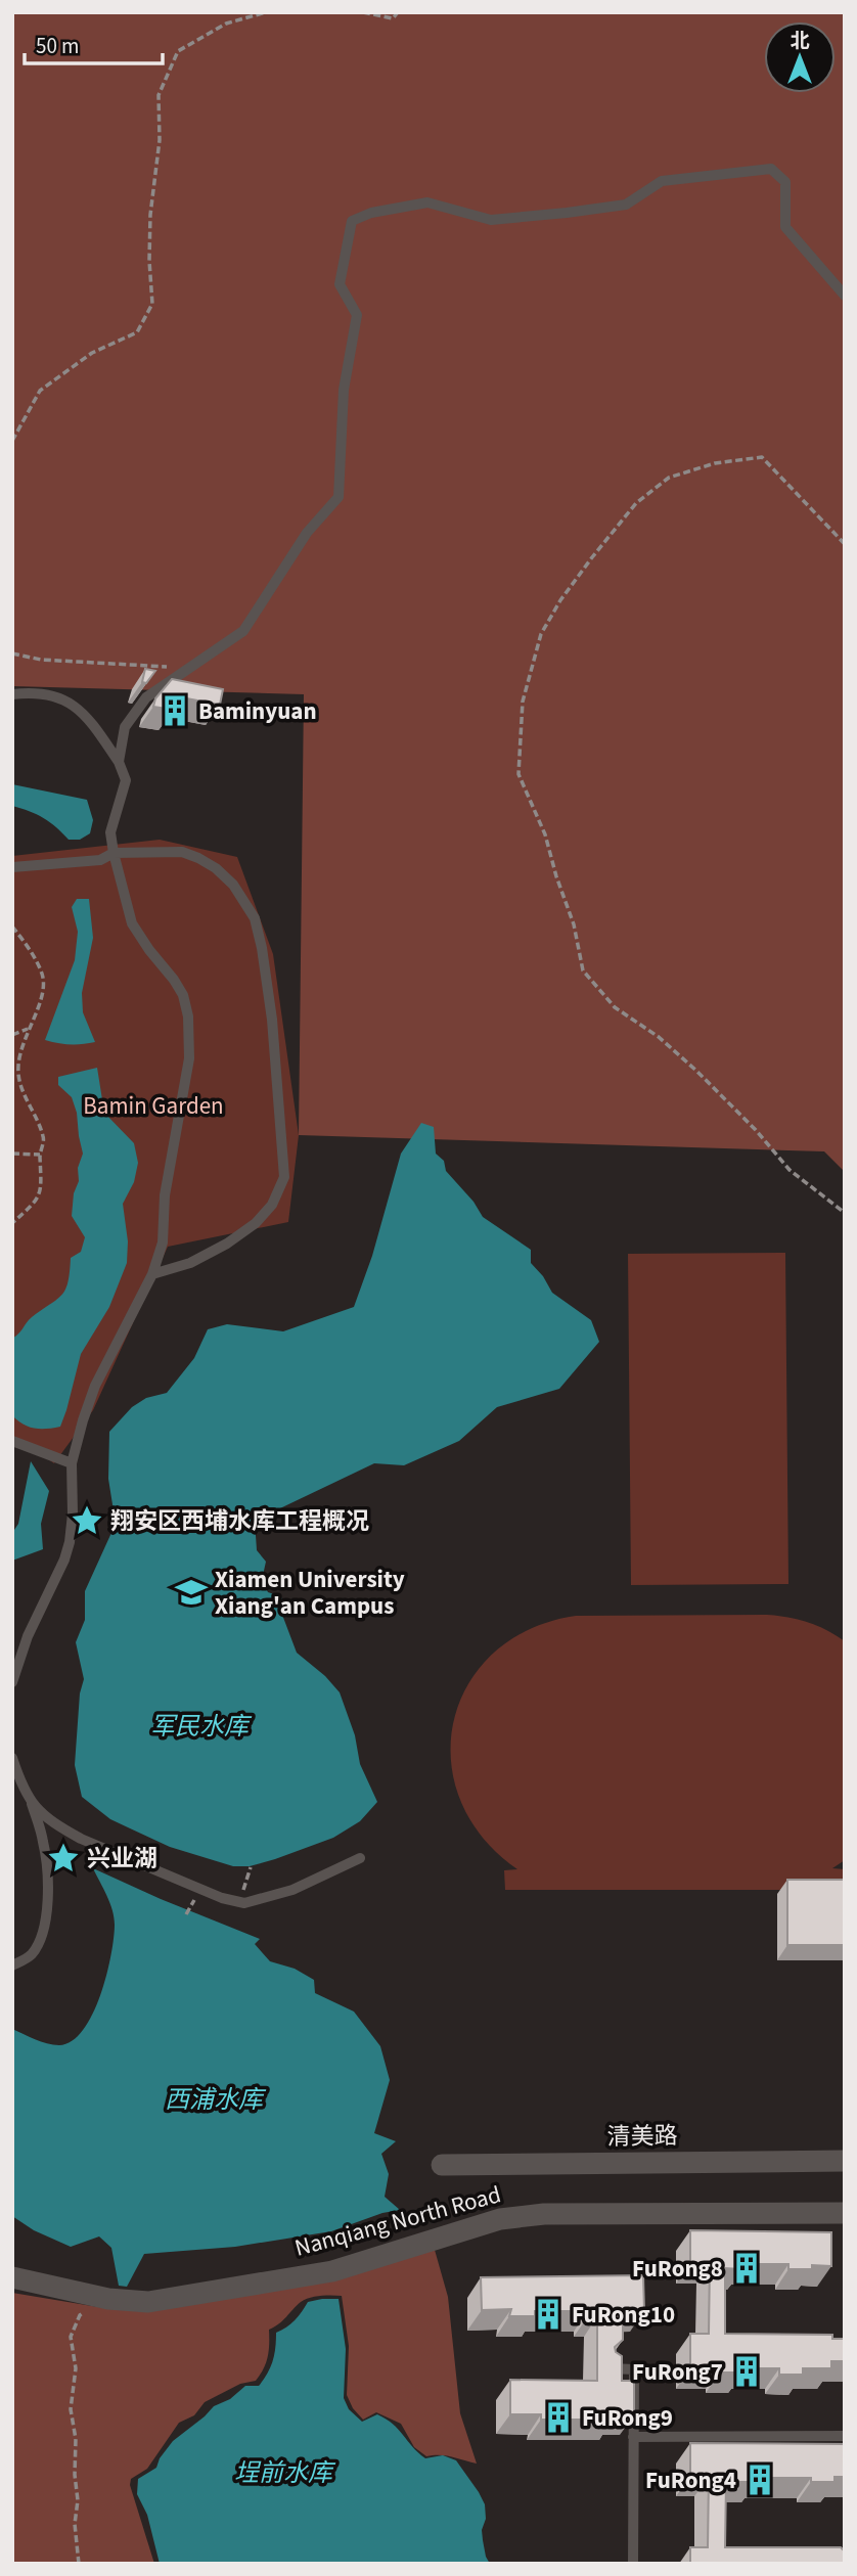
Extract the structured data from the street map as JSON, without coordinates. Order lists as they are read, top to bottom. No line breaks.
{"streets":{"street":["清美路","Nanqiang North Road"]},"water":["军民水库","西浦水库","埕前水库"],"parks":["Bamin Garden"],"places":{"building":["Baminyuan","FuRong8","FuRong10","FuRong7","FuRong9","FuRong4"],"place":["翔安区西埔水库工程概况","兴业湖"],"school or university":["Xiamen University Xiang'an Campus"]},"scale_bar":"50 m","north":"top"}
